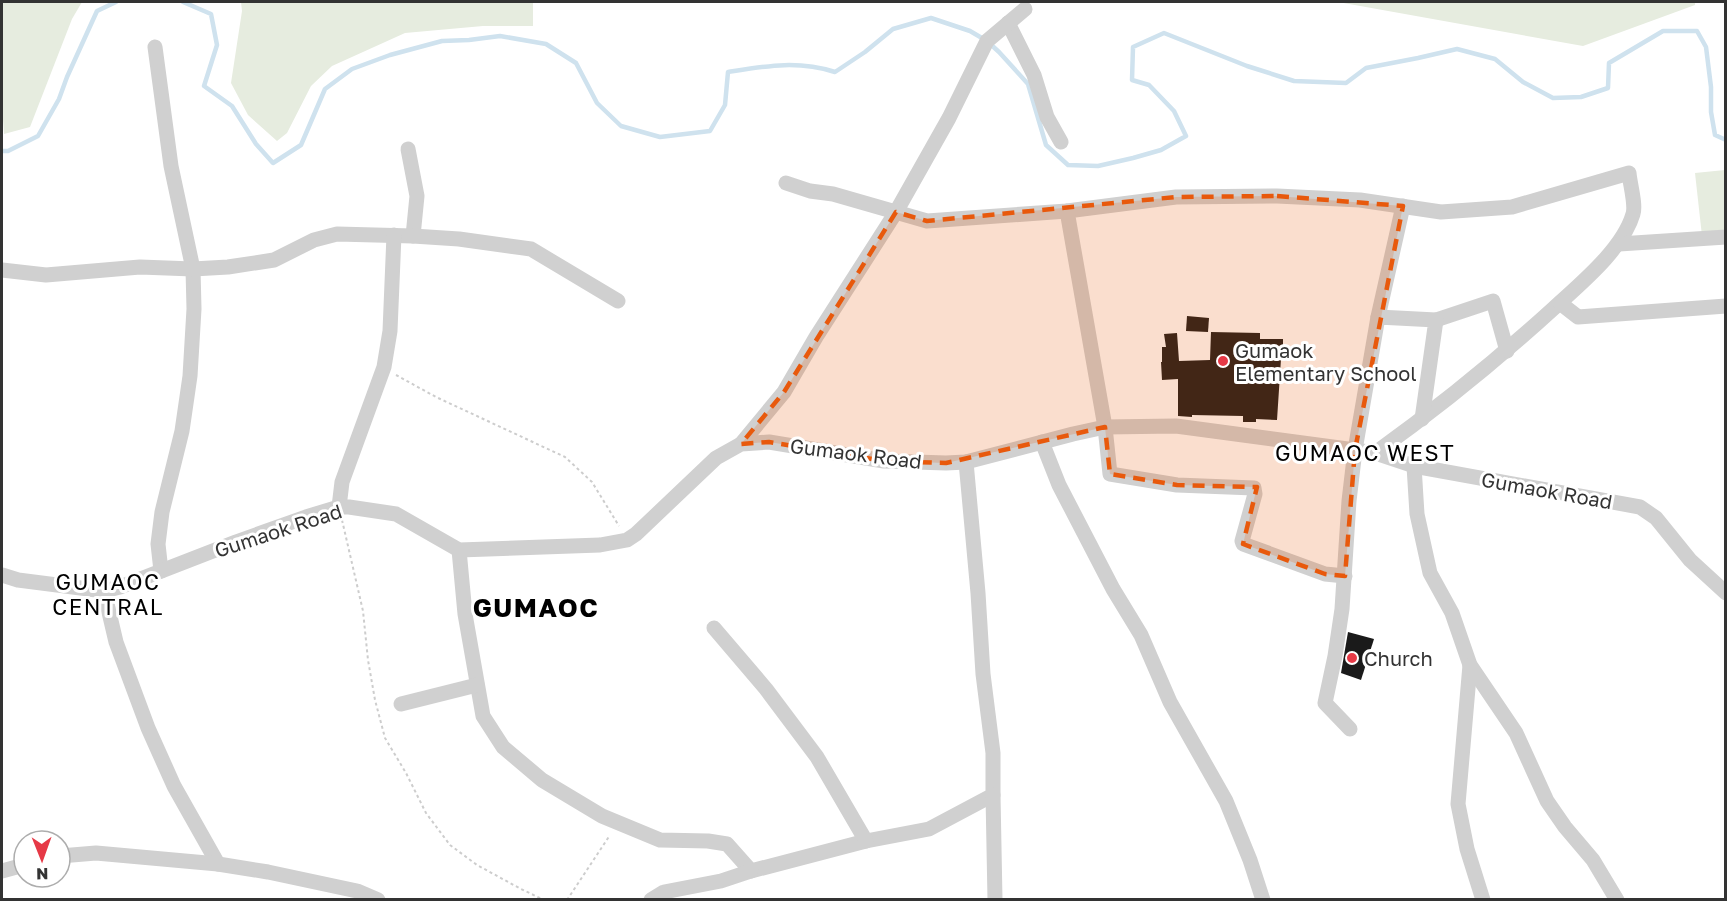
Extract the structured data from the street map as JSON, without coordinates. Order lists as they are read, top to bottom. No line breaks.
{"streets":{"street":["Gumaok Road"]},"districts":["GUMAOC WEST","GUMAOC CENTRAL","GUMAOC"],"places":["Gumaok Elementary School","Church"],"north":"bottom"}
